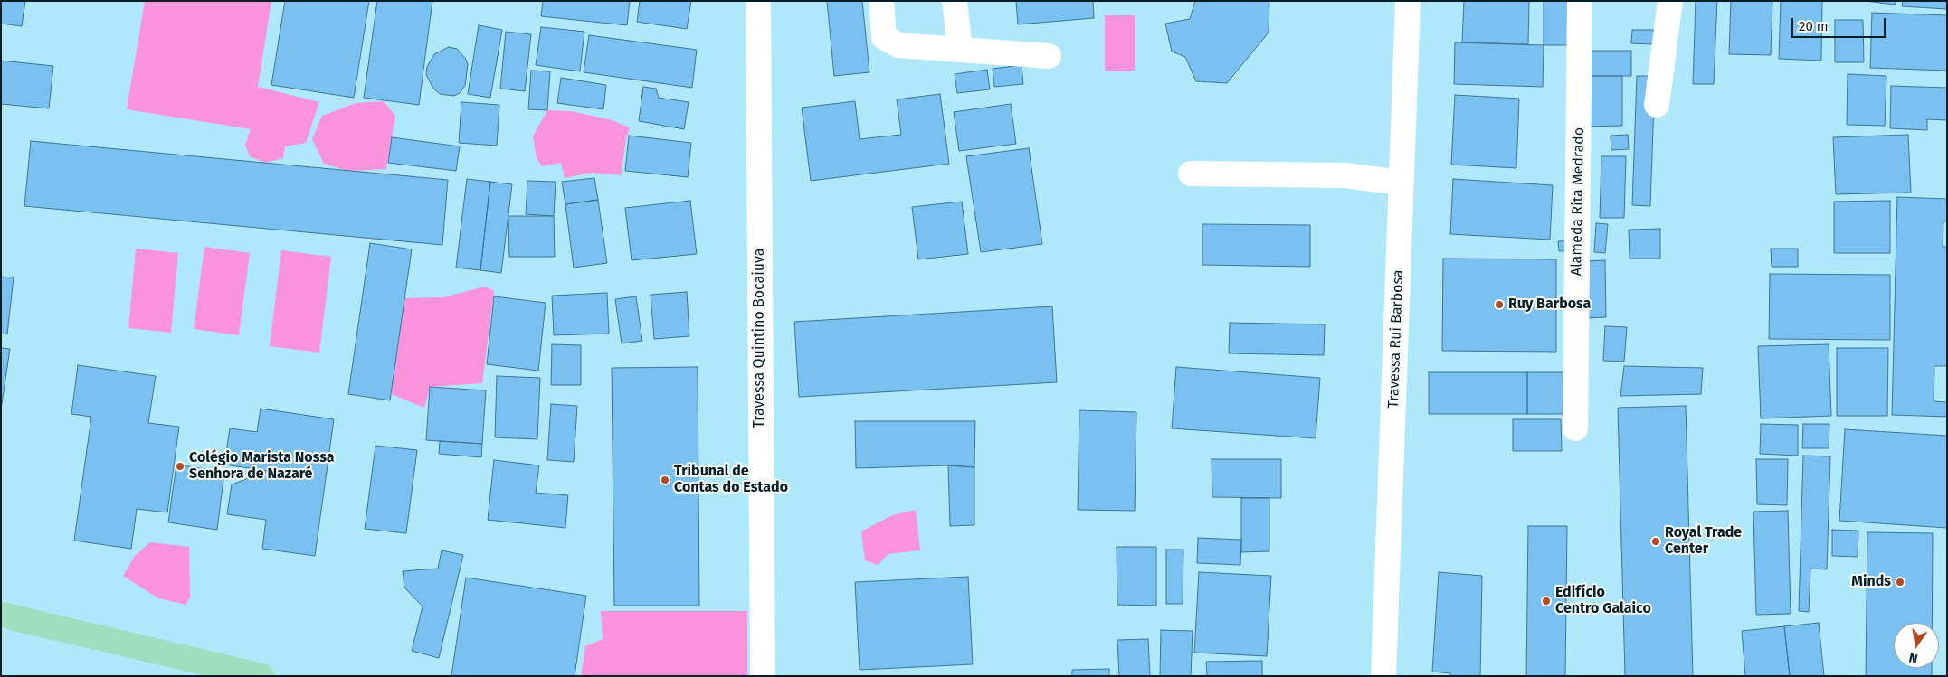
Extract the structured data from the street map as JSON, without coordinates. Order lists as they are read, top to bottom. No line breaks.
{"streets":{"street":["Alameda Rita Medrado","Travessa Quintino Bocaiuva","Travessa Rui Barbosa"]},"places":["Ruy Barbosa","Colégio Marista Nossa Senhora de Nazaré","Tribunal de Contas do Estado","Royal Trade Center","Minds","Edifício Centro Galaico"],"scale_bar":"20 m","north":"bottom"}
